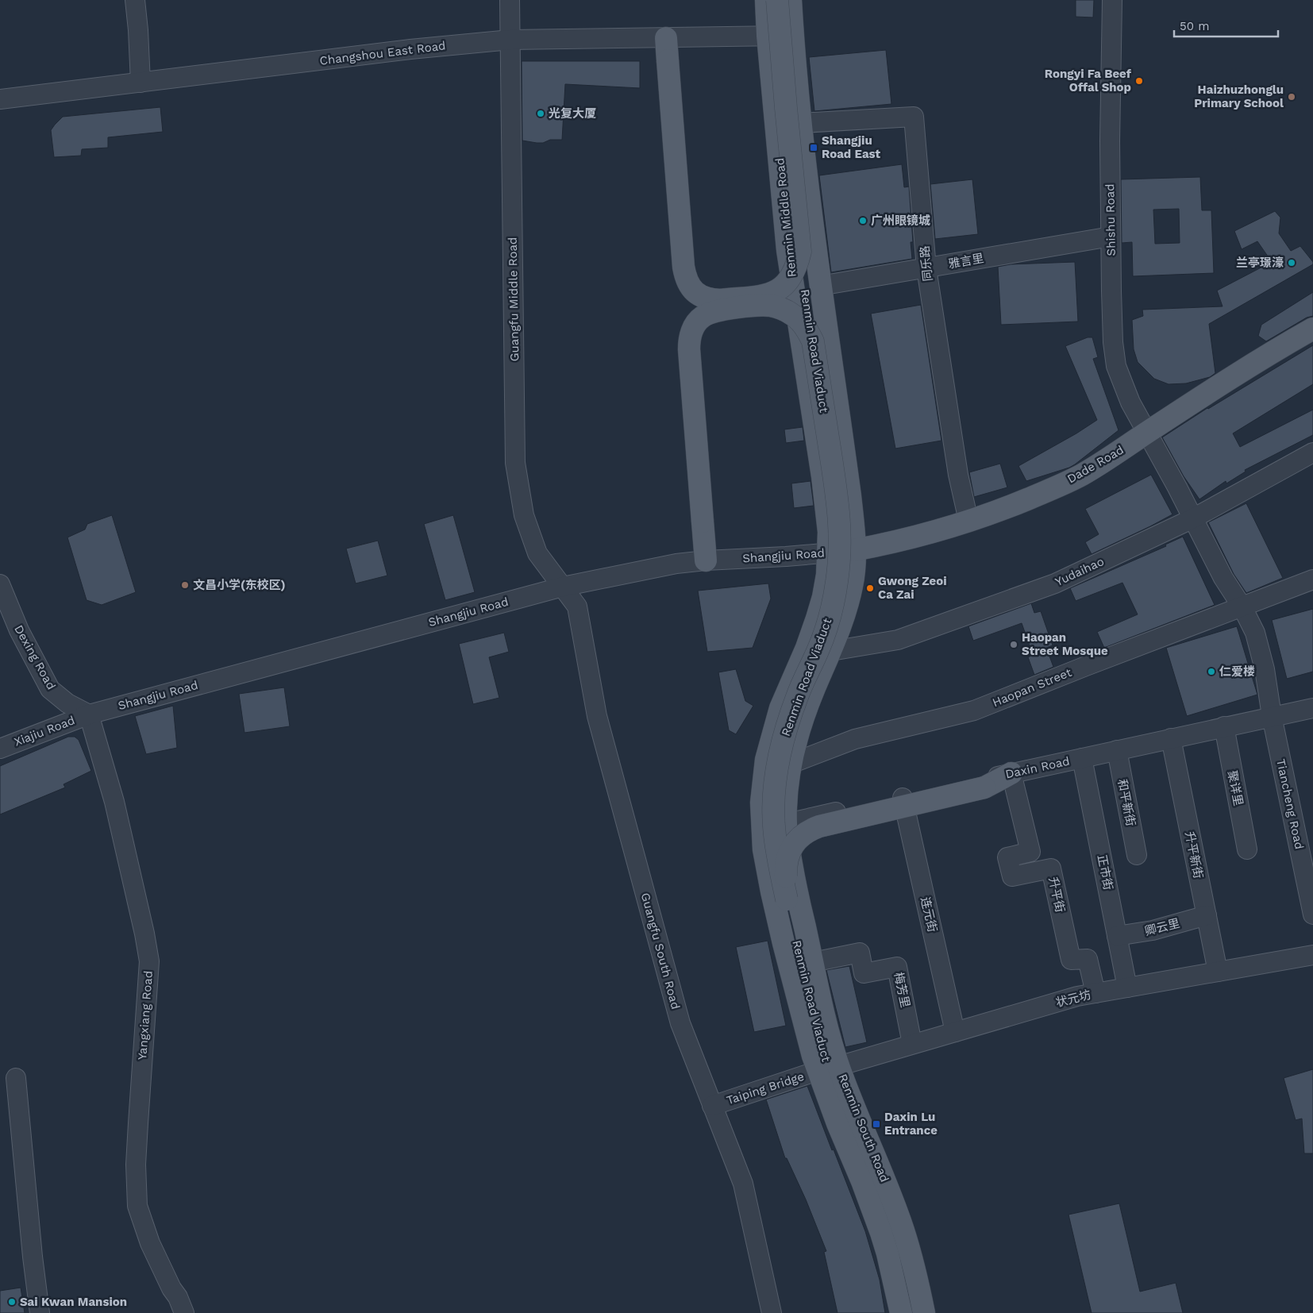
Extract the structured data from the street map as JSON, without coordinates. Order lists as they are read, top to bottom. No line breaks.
{"streets":{"main road":["Renmin Middle Road","Renmin Road Viaduct","Dade Road","Renmin South Road"],"street":["Changshou East Road","Shishu Road","雅言里","同乐路","Guangfu Middle Road","Shangjiu Road","Yudaihao","Dexing Road","Haopan Street","Xiajiu Road","Daxin Road","聚详里","和平新街","Tiancheng Road","升平新街","正市街","升平街","连元街","卿云里","Guangfu South Road","梅芳里","状元坊","Yangxiang Road","Taiping Bridge"]},"crossings":[["Changshou East Road","Renmin Middle Road"],["Changshou East Road","Guangfu Middle Road"],["Renmin Middle Road","Shangjiu Road"],["Renmin Middle Road","Renmin South Road"],["Shishu Road","雅言里"],["Shishu Road","Dade Road"],["Shishu Road","Yudaihao"],["Shishu Road","Haopan Street"],["Shishu Road","Tiancheng Road"],["雅言里","同乐路"],["同乐路","Dade Road"],["Guangfu Middle Road","Shangjiu Road"],["Guangfu Middle Road","Guangfu South Road"],["Dade Road","Shangjiu Road"],["Dade Road","Renmin South Road"],["Shangjiu Road","Dexing Road"],["Shangjiu Road","Xiajiu Road"],["Shangjiu Road","Guangfu South Road"],["Shangjiu Road","Yangxiang Road"],["Shangjiu Road","Renmin South Road"],["Yudaihao","Renmin South Road"],["Dexing Road","Xiajiu Road"],["Dexing Road","Yangxiang Road"],["Haopan Street","Tiancheng Road"],["Haopan Street","Renmin South Road"],["Xiajiu Road","Yangxiang Road"],["Daxin Road","聚详里"],["Daxin Road","和平新街"],["Daxin Road","Tiancheng Road"],["Daxin Road","升平新街"],["Daxin Road","正市街"],["Daxin Road","升平街"],["Daxin Road","连元街"],["Daxin Road","Renmin South Road"],["升平新街","卿云里"],["升平新街","状元坊"],["正市街","卿云里"],["正市街","状元坊"],["升平街","状元坊"],["连元街","状元坊"],["Guangfu South Road","Taiping Bridge"],["梅芳里","状元坊"],["梅芳里","Renmin South Road"],["状元坊","Renmin South Road"],["Taiping Bridge","Renmin South Road"]],"places":{"other":["Rongyi Fa Beef Offal Shop","Haizhuzhonglu Primary School","光复大厦","广州眼镜城","兰亭璟濠","文昌小学(东校区)","Gwong Zeoi Ca Zai","Haopan Street Mosque","仁爱楼","Sai Kwan Mansion"],"transit":["Shangjiu Road East","Daxin Lu Entrance"]},"scale_bar":"50 m"}
